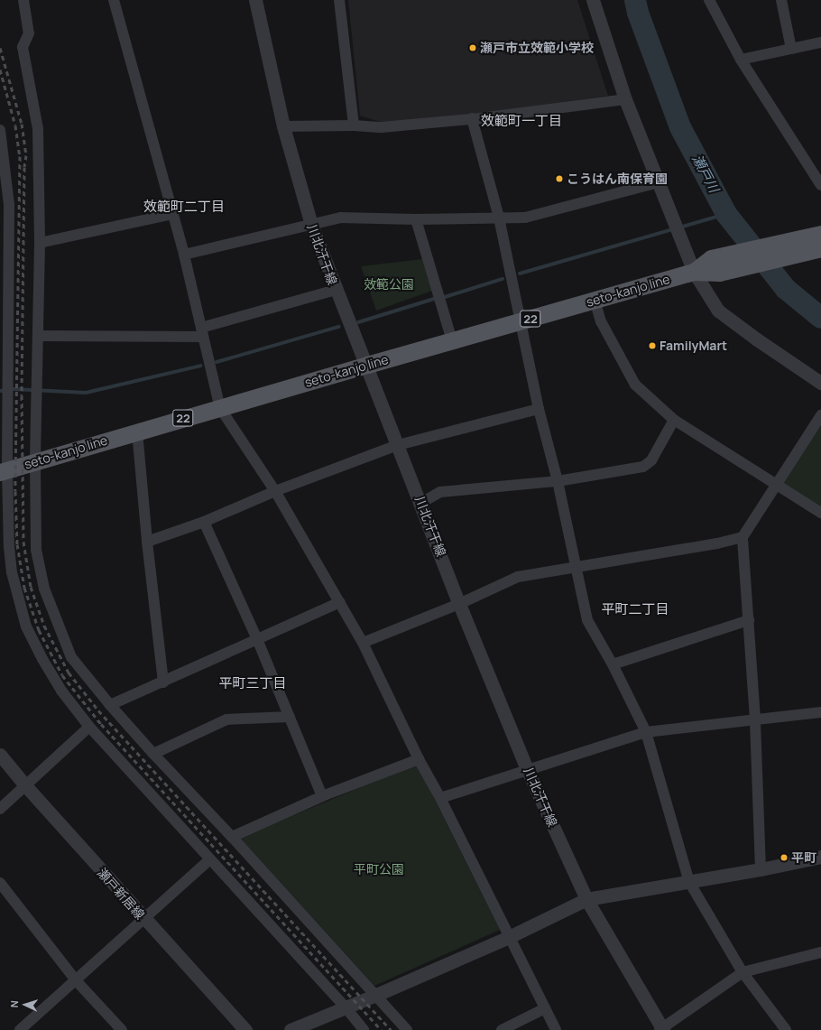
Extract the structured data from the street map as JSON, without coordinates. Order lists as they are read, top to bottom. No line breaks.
{"streets":{"main road":["seto-kanjo line","22"],"street":["川北汗干線","瀬戸新居線"]},"crossings":[["川北汗干線","seto-kanjo line"]],"districts":["效範町一丁目","效範町二丁目","平町二丁目","平町三丁目"],"water":["瀬戸川"],"parks":["效範公園","平町公園"],"places":["瀬戸市立效範小学校","こうはん南保育園","FamilyMart","平町"],"north":"left"}
